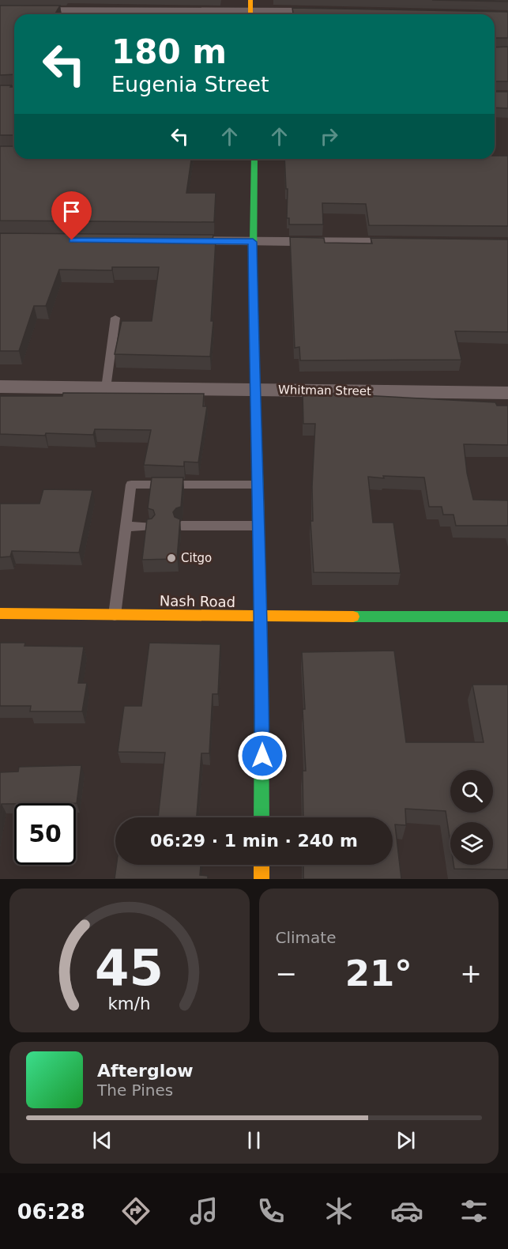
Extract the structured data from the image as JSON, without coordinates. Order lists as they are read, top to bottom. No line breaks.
{"streets":{"main road":["Nash Road"],"street":["Whitman Street"]},"places":["Citgo"],"page":{"turn":["180 m","Eugenia Street"],"limit":"50","trip":"06:29 · 1 min · 240 m","tile":"Climate","heat":["−","21°","+"],"song":["Afterglow","The Pines"],"tabs":"06:28","gauge":["45","km/h"]}}
